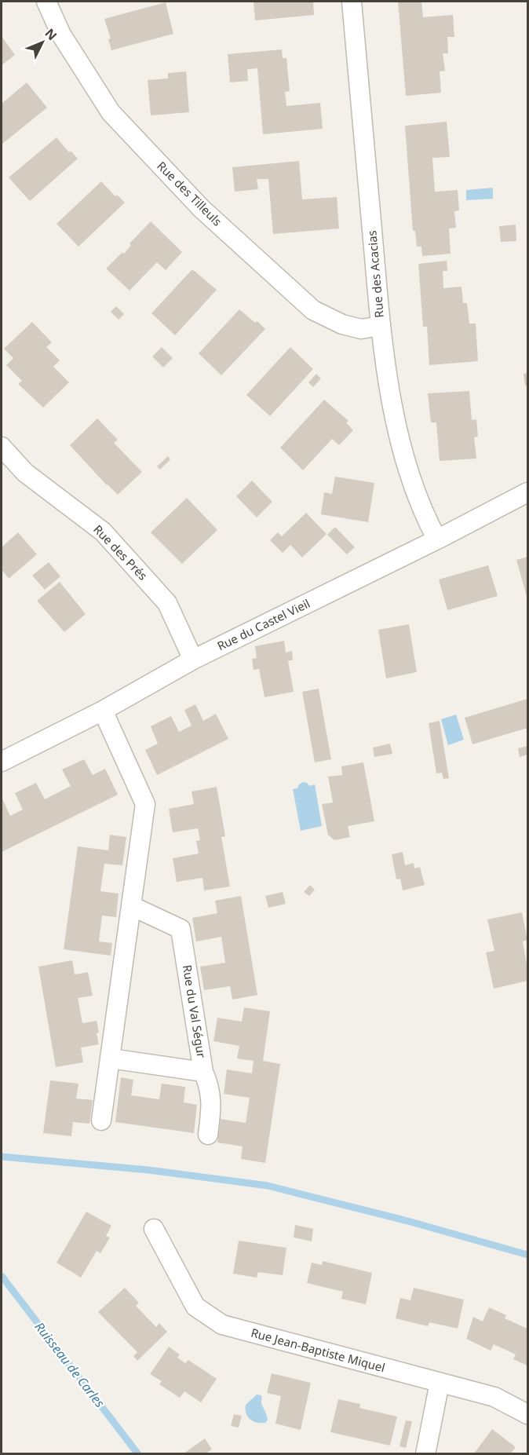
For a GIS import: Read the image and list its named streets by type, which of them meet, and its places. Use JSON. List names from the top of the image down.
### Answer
{
  "streets": {
    "street": [
      "Rue des Tilleuls",
      "Rue des Acacias",
      "Rue des Prés",
      "Rue du Castel Vieil",
      "Rue du Val Ségur",
      "Rue Jean-Baptiste Miquel"
    ]
  },
  "crossings": [
    ["Rue des Tilleuls", "Rue des Acacias"],
    ["Rue des Acacias", "Rue du Castel Vieil"],
    ["Rue des Prés", "Rue du Castel Vieil"]
  ],
  "water": ["Ruisseau de Carles"],
  "north": "top right"
}
